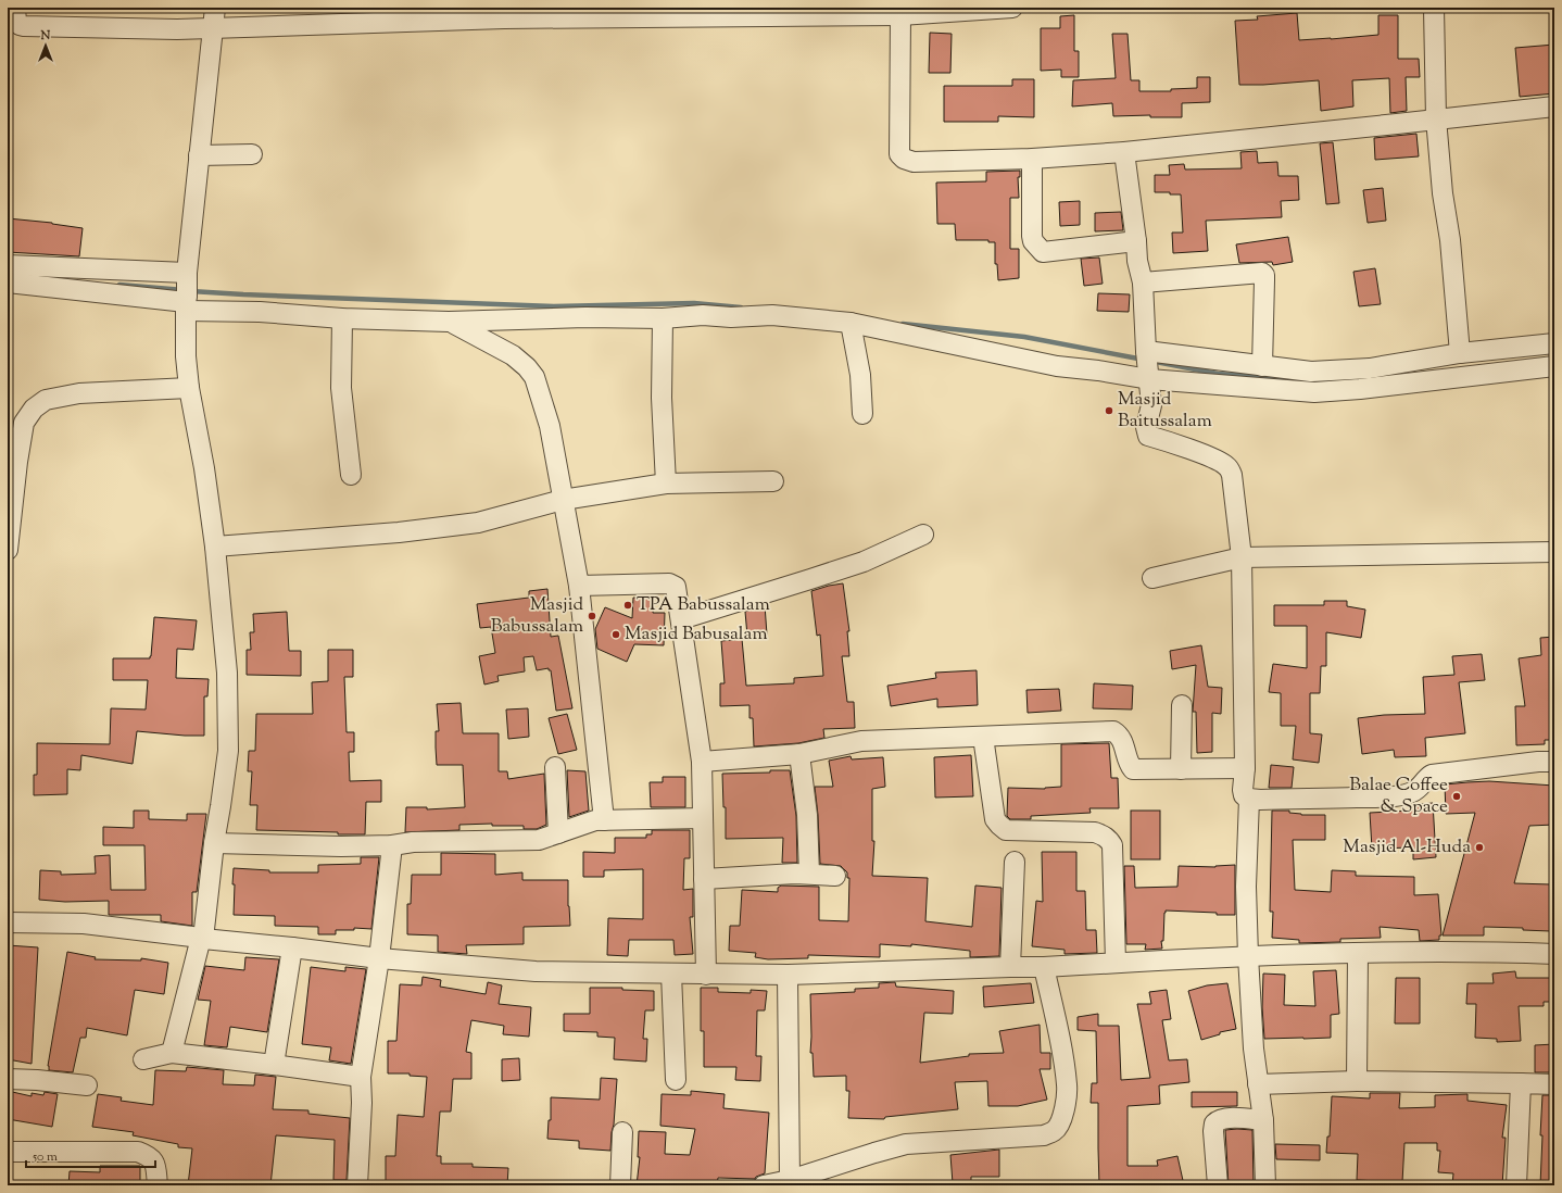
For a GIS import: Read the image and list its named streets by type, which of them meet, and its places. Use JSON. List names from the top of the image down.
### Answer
{
  "places": [
    "Masjid Baitussalam",
    "TPA Babussalam",
    "Masjid Babussalam",
    "Masjid Babusalam",
    "Balae Coffee & Space",
    "Masjid Al-Huda"
  ],
  "scale_bar": "50 m",
  "north": "top"
}
